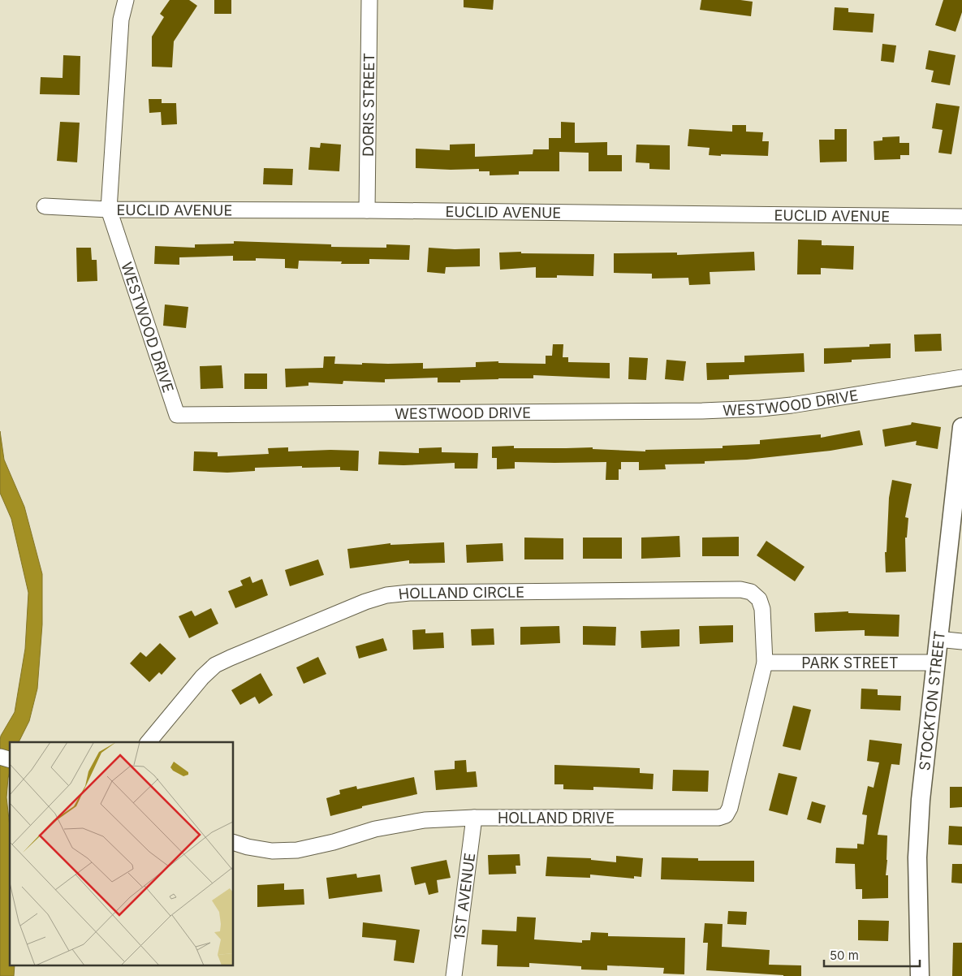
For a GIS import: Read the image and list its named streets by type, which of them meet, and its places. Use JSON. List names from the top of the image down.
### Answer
{
  "streets": {
    "street": [
      "DORIS STREET",
      "EUCLID AVENUE",
      "WESTWOOD DRIVE",
      "HOLLAND CIRCLE",
      "PARK STREET",
      "STOCKTON STREET",
      "HOLLAND DRIVE",
      "1ST AVENUE"
    ]
  },
  "crossings": [
    ["DORIS STREET", "EUCLID AVENUE"],
    ["EUCLID AVENUE", "WESTWOOD DRIVE"],
    ["HOLLAND CIRCLE", "PARK STREET"],
    ["HOLLAND CIRCLE", "HOLLAND DRIVE"],
    ["PARK STREET", "STOCKTON STREET"],
    ["PARK STREET", "HOLLAND DRIVE"],
    ["HOLLAND DRIVE", "1ST AVENUE"]
  ],
  "scale_bar": "50 m"
}
